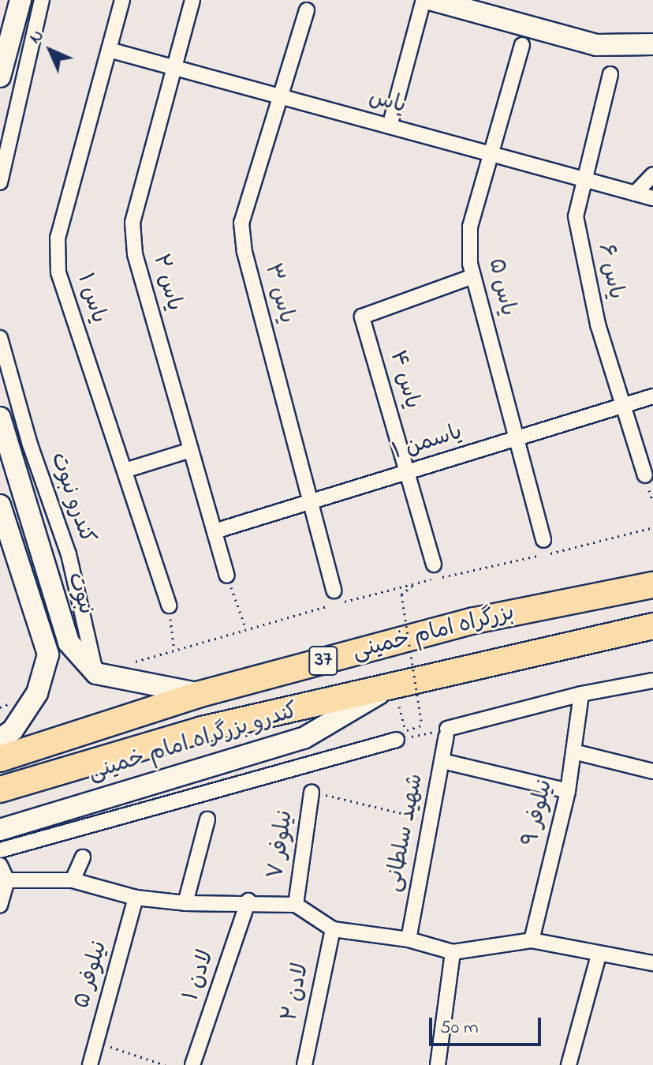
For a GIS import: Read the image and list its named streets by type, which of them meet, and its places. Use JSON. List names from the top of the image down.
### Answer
{
  "streets": {
    "highway": ["بزرگراه امام خمینی", "37"],
    "main road": ["نبوت", "کندرو بزرگراه امام خمینی"],
    "street": [
      "یاس",
      "یاس ۶",
      "یاس ۲",
      "یاس ۵",
      "یاس ۳",
      "یاس ۱",
      "یاس ۴",
      "یاسمن ۱",
      "کندرو نبوت",
      "نیلوفر ۹",
      "شهید سلطانی",
      "نیلوفر ۷",
      "نیلوفر ۵",
      "لادن ۱",
      "لادن ۲"
    ]
  },
  "crossings": [
    ["یاس", "یاس ۶"],
    ["یاس", "یاس ۲"],
    ["یاس", "یاس ۵"],
    ["یاس", "یاس ۳"],
    ["یاس", "یاس ۱"],
    ["یاس ۶", "یاسمن ۱"],
    ["یاس ۲", "یاسمن ۱"],
    ["یاس ۵", "یاس ۴"],
    ["یاس ۵", "یاسمن ۱"],
    ["یاس ۳", "یاسمن ۱"],
    ["یاس ۴", "یاسمن ۱"],
    ["کندرو نبوت", "نبوت"],
    ["بزرگراه امام خمینی", "کندرو بزرگراه امام خمینی"]
  ],
  "scale_bar": "50 m",
  "north": "top left"
}
